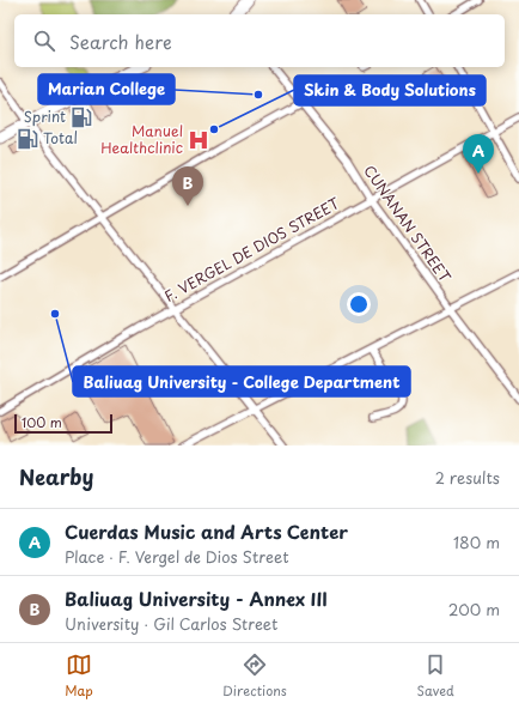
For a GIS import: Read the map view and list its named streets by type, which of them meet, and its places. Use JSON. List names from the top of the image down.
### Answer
{
  "streets": {
    "street": ["CUNANAN STREET", "F. VERGEL DE DIOS STREET"]
  },
  "crossings": [
    ["CUNANAN STREET", "F. VERGEL DE DIOS STREET"]
  ],
  "places": {
    "other": ["Marian College", "Skin & Body Solutions", "Baliuag University - College Department"],
    "fuel station": ["Sprint", "Total"],
    "hospital": ["Manuel Healthclinic"]
  },
  "scale_bar": "100 m",
  "page": {
    "search": "Search here",
    "pins": ["A", "B"],
    "scale": "100 m",
    "heading": ["Nearby", "2 results"],
    "list": [
      {
        "mark": "A",
        "name": "Cuerdas Music and Arts Center",
        "note": "Place · F. Vergel de Dios Street",
        "value": "180 m"
      },
      {
        "mark": "B",
        "name": "Baliuag University - Annex III",
        "note": "University · Gil Carlos Street",
        "value": "200 m"
      }
    ],
    "nav": ["Map", "Directions", "Saved"]
  }
}
